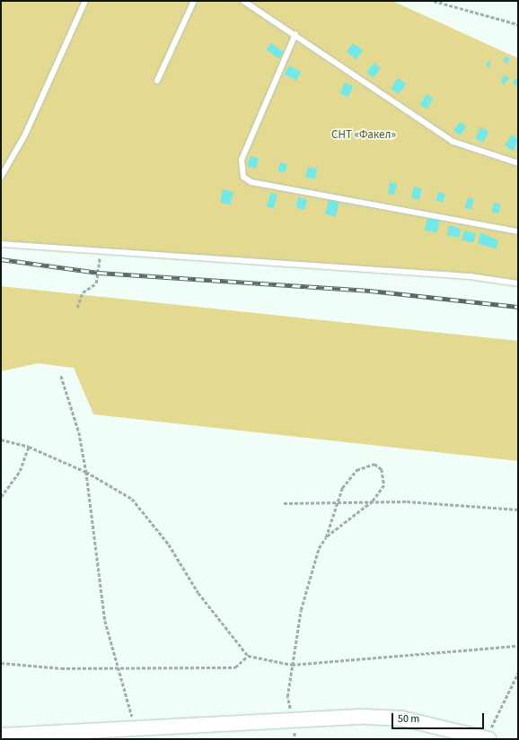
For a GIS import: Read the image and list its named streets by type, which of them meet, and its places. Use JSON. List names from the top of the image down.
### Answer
{
  "parks": ["СНТ «Факел»"],
  "scale_bar": "50 m"
}
